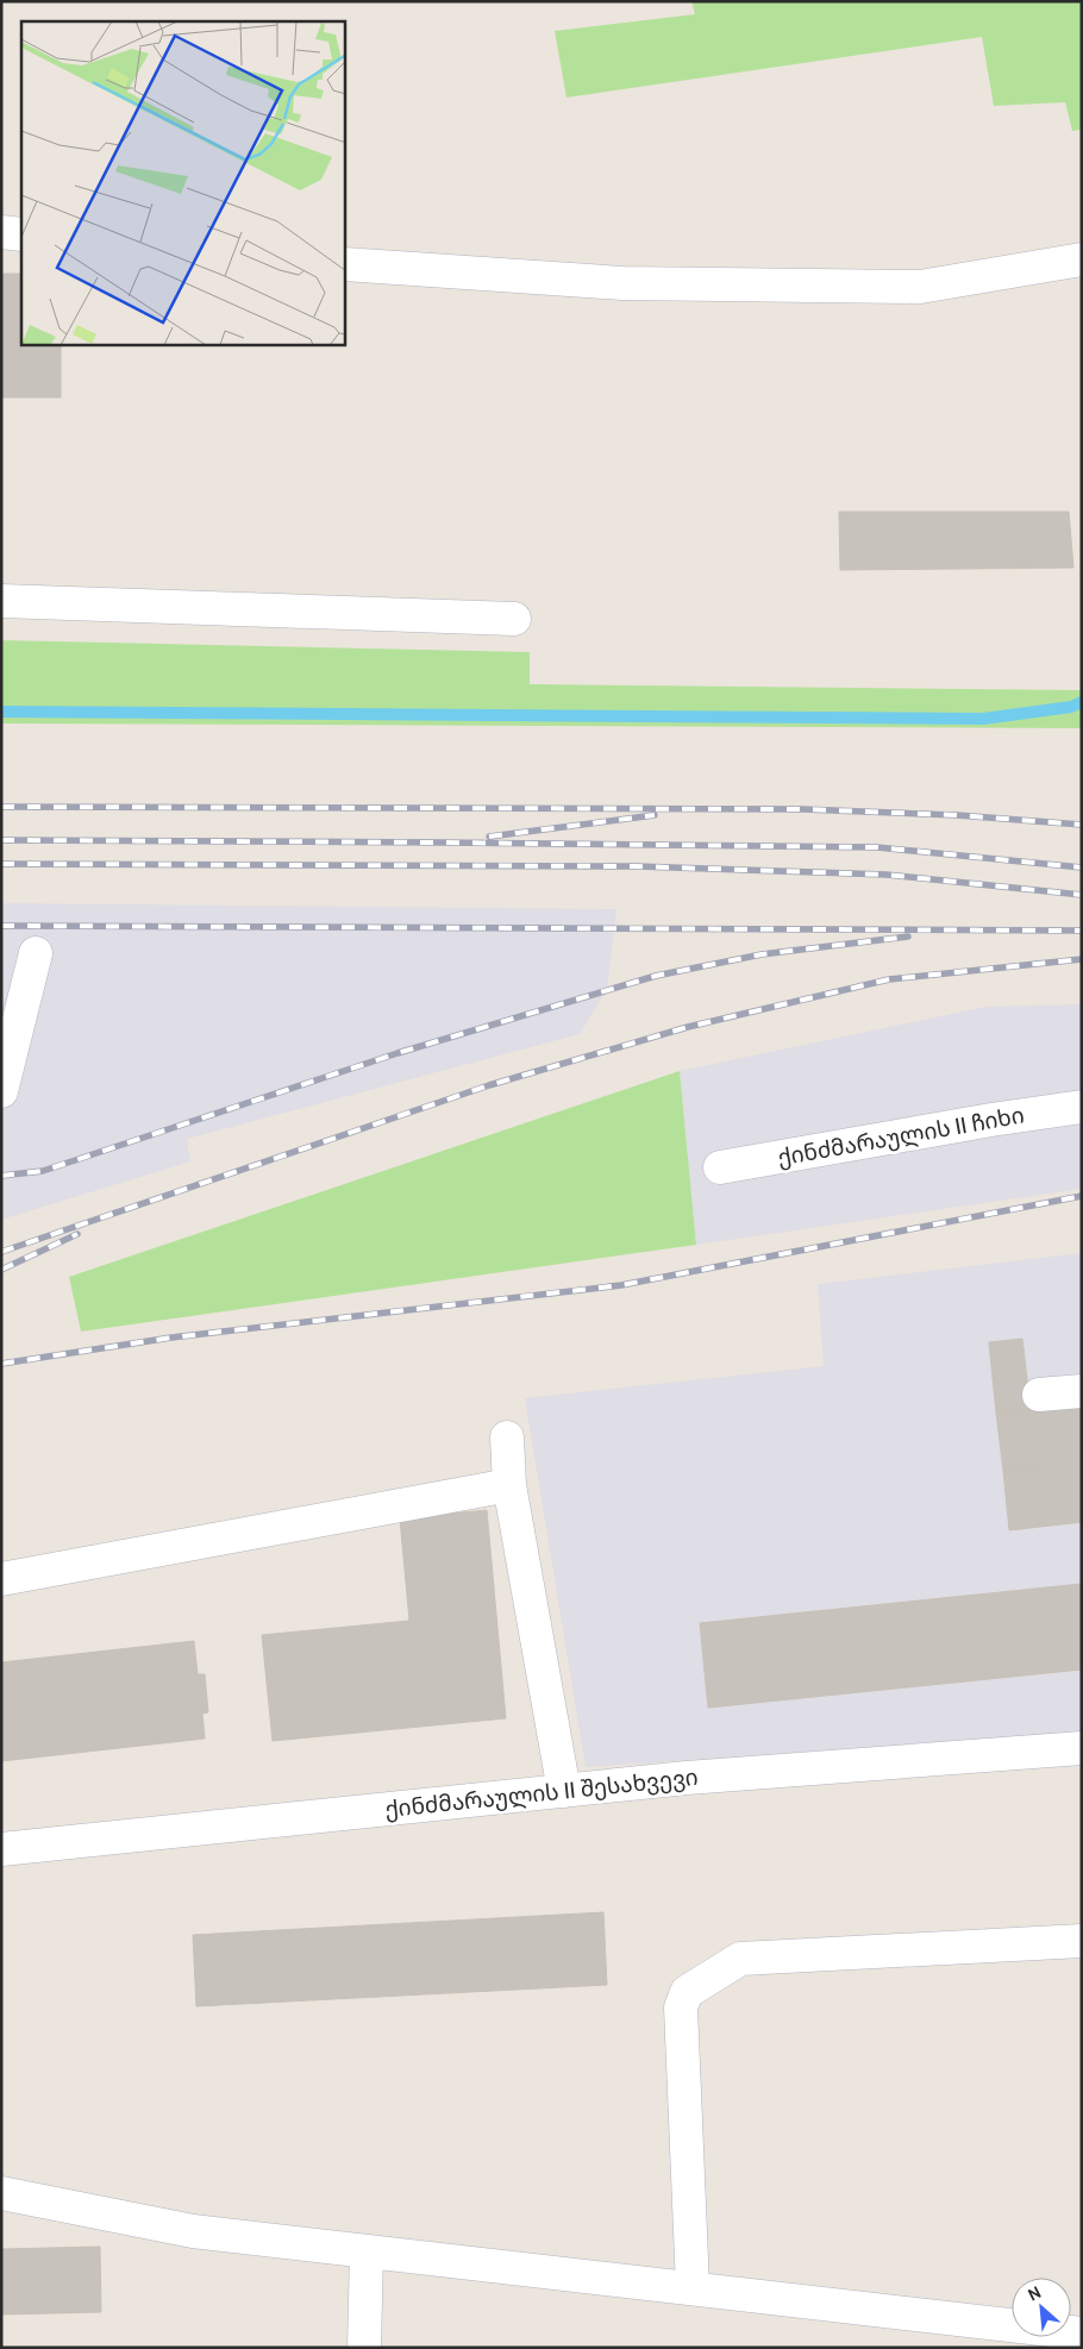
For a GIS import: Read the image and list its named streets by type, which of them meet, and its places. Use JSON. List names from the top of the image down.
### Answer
{
  "streets": {
    "street": ["ქინძმარაულის II ჩიხი", "ქინძმარაულის II შესახვევი"]
  },
  "north": "top left"
}
